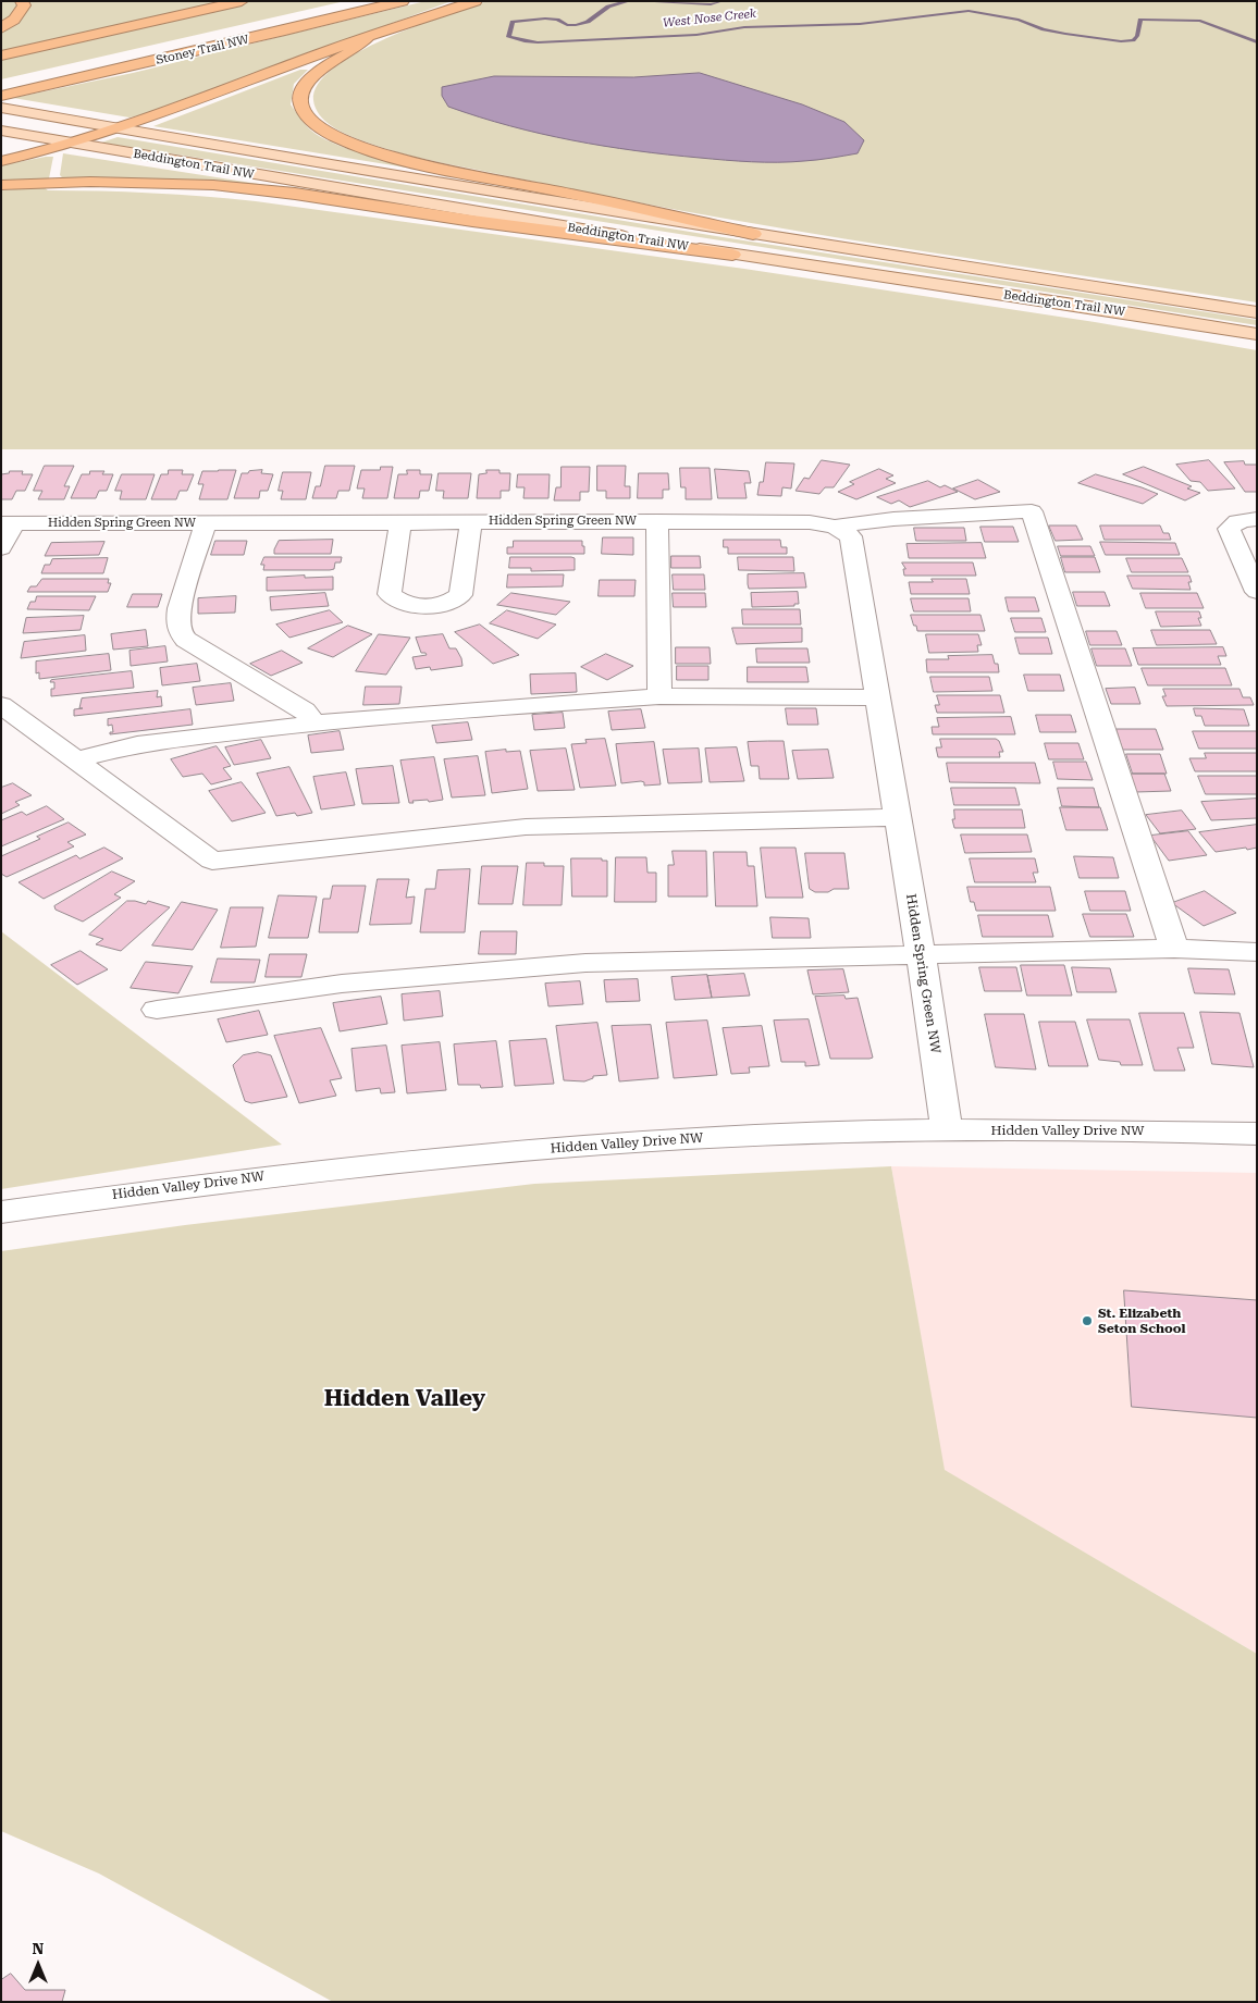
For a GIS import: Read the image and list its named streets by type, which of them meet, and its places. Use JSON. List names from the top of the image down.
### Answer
{
  "streets": {
    "highway": ["Stoney Trail NW"],
    "main road": ["Beddington Trail NW"],
    "street": ["Hidden Spring Green NW", "Hidden Valley Drive NW"]
  },
  "crossings": [
    ["Hidden Spring Green NW", "Hidden Valley Drive NW"]
  ],
  "districts": ["Hidden Valley"],
  "water": ["West Nose Creek"],
  "places": ["St. Elizabeth Seton School"],
  "north": "top"
}
